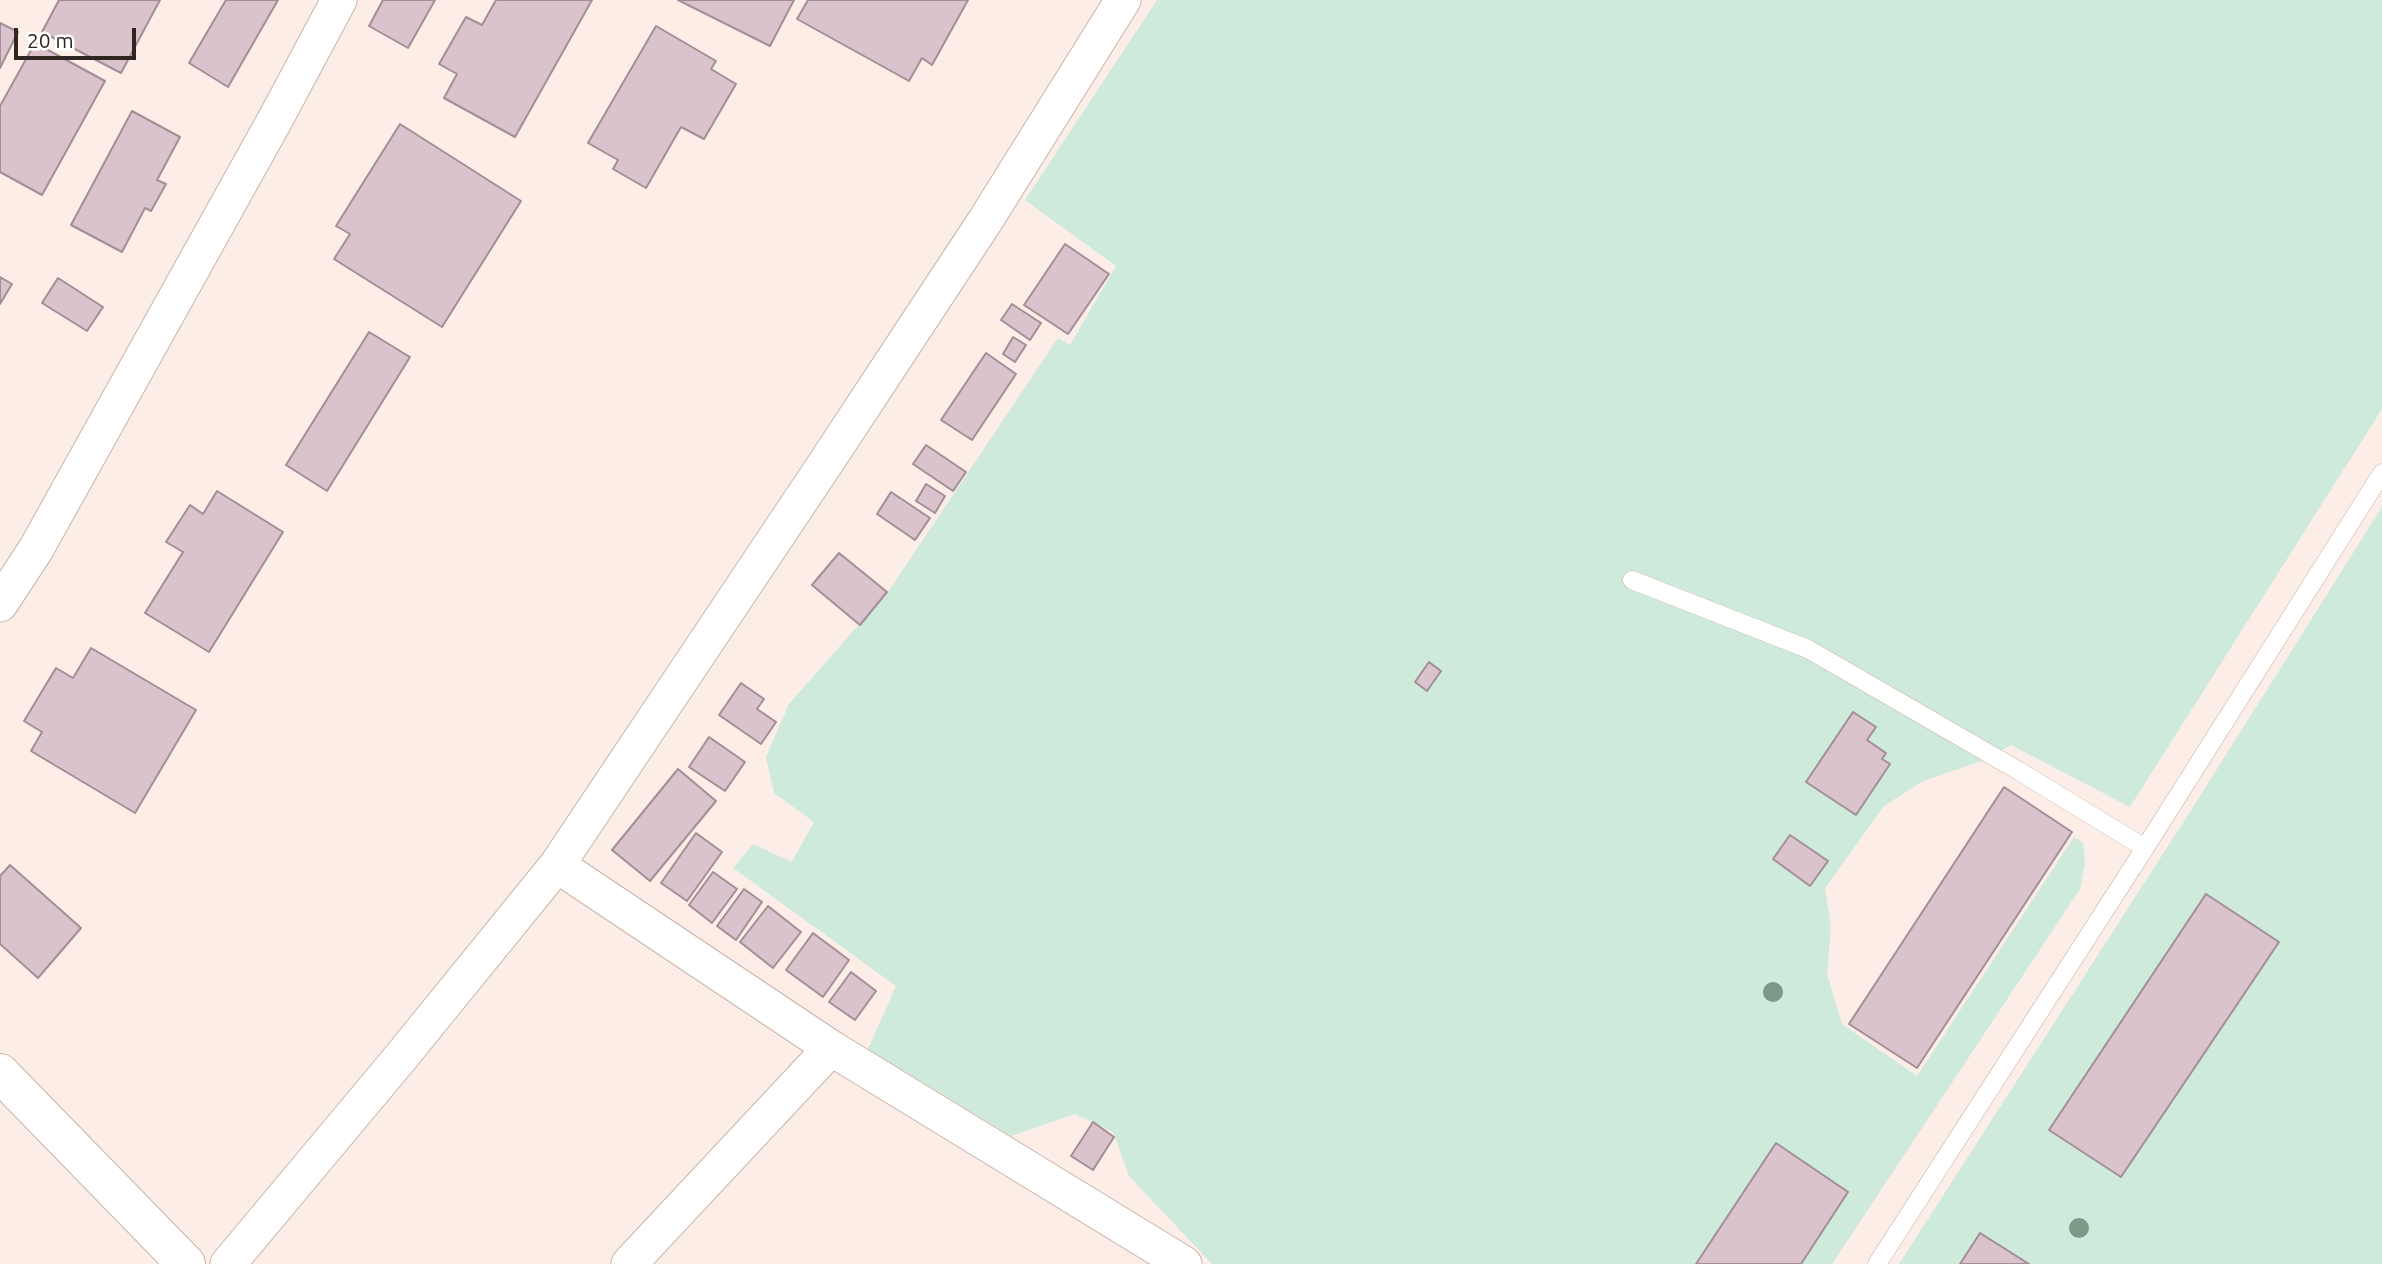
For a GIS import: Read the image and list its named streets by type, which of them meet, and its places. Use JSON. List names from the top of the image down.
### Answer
{
  "scale_bar": "20 m"
}
